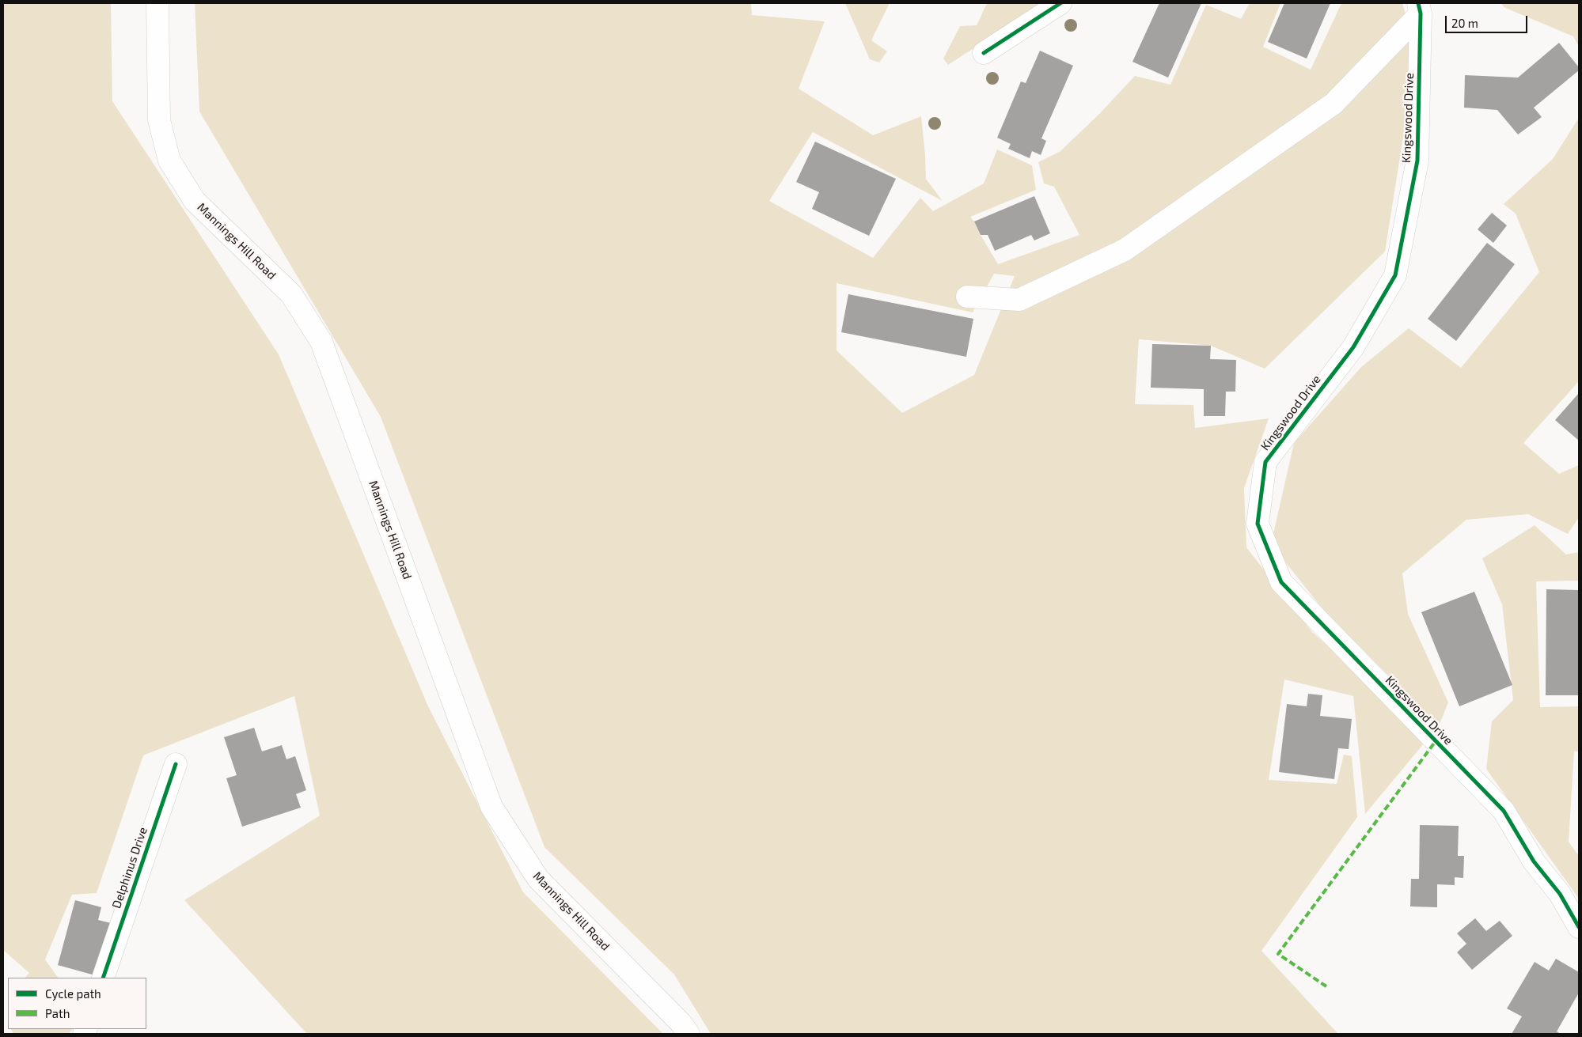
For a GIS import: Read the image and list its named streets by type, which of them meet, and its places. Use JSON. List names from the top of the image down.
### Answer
{
  "streets": {
    "street": ["Kingswood Drive", "Mannings Hill Road", "Delphinus Drive"]
  },
  "legend": ["Cycle path", "Path"],
  "scale_bar": "20 m"
}
